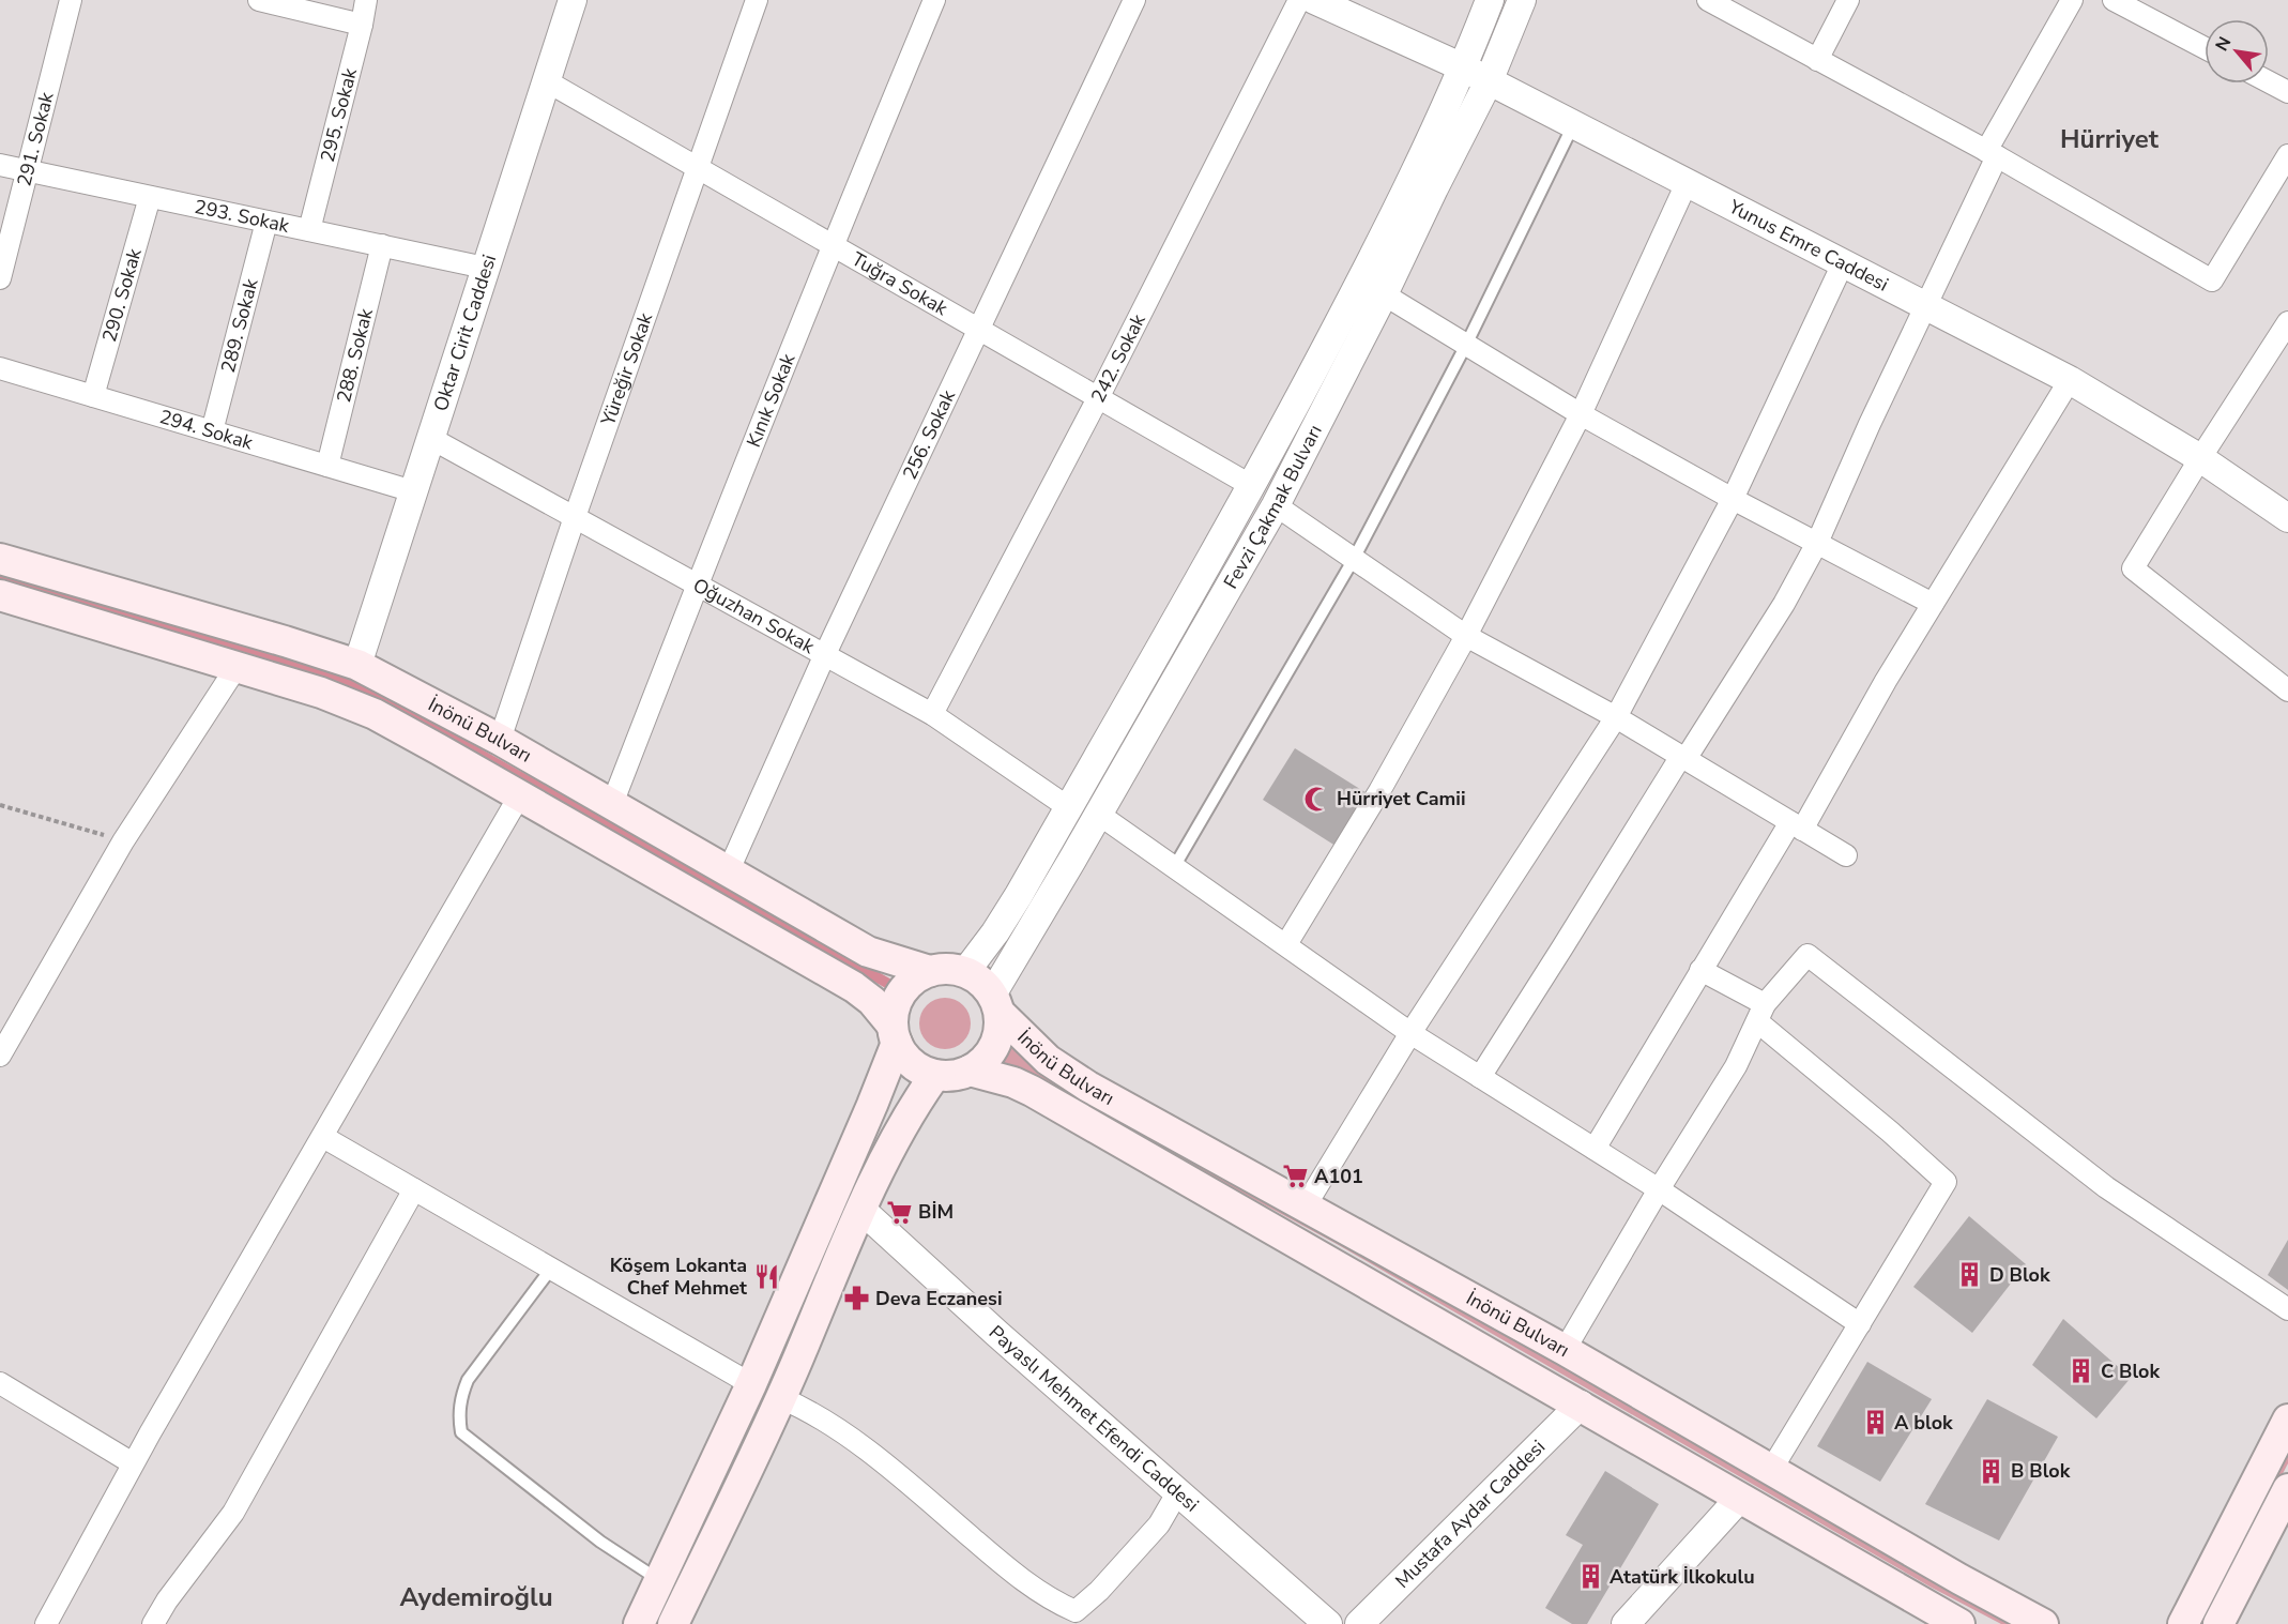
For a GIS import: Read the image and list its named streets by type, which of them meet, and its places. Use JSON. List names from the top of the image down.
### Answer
{
  "streets": {
    "main road": ["İnönü Bulvarı"],
    "street": [
      "295. Sokak",
      "291. Sokak",
      "293. Sokak",
      "Yunus Emre Caddesi",
      "Tuğra Sokak",
      "290. Sokak",
      "289. Sokak",
      "Oktar Cirit Caddesi",
      "288. Sokak",
      "242. Sokak",
      "Yüreğir Sokak",
      "Kınık Sokak",
      "294. Sokak",
      "256. Sokak",
      "Fevzi Çakmak Bulvarı",
      "Oğuzhan Sokak",
      "Payaslı Mehmet Efendi Caddesi",
      "Mustafa Aydar Caddesi"
    ]
  },
  "crossings": [
    ["295. Sokak", "293. Sokak"],
    ["291. Sokak", "293. Sokak"],
    ["293. Sokak", "290. Sokak"],
    ["293. Sokak", "289. Sokak"],
    ["293. Sokak", "Oktar Cirit Caddesi"],
    ["293. Sokak", "288. Sokak"],
    ["Yunus Emre Caddesi", "Fevzi Çakmak Bulvarı"],
    ["Tuğra Sokak", "Oktar Cirit Caddesi"],
    ["Tuğra Sokak", "242. Sokak"],
    ["Tuğra Sokak", "Yüreğir Sokak"],
    ["Tuğra Sokak", "Kınık Sokak"],
    ["Tuğra Sokak", "256. Sokak"],
    ["Tuğra Sokak", "Fevzi Çakmak Bulvarı"],
    ["290. Sokak", "294. Sokak"],
    ["289. Sokak", "294. Sokak"],
    ["Oktar Cirit Caddesi", "294. Sokak"],
    ["Oktar Cirit Caddesi", "Oğuzhan Sokak"],
    ["Oktar Cirit Caddesi", "İnönü Bulvarı"],
    ["288. Sokak", "294. Sokak"],
    ["242. Sokak", "Oğuzhan Sokak"],
    ["Yüreğir Sokak", "Oğuzhan Sokak"],
    ["Yüreğir Sokak", "İnönü Bulvarı"],
    ["Kınık Sokak", "Oğuzhan Sokak"],
    ["Kınık Sokak", "İnönü Bulvarı"],
    ["256. Sokak", "Oğuzhan Sokak"],
    ["256. Sokak", "İnönü Bulvarı"],
    ["Fevzi Çakmak Bulvarı", "Oğuzhan Sokak"],
    ["Fevzi Çakmak Bulvarı", "İnönü Bulvarı"]
  ],
  "districts": ["Hürriyet", "Aydemiroğlu"],
  "places": {
    "mosque": ["Hürriyet Camii"],
    "supermarket": ["A101", "BİM"],
    "building": [
      "D Blok",
      "C Blok",
      "A blok",
      "B Blok",
      "Atatürk İlkokulu"
    ],
    "restaurant": ["Köşem Lokanta Chef Mehmet"],
    "pharmacy": ["Deva Eczanesi"]
  },
  "north": "top left"
}
